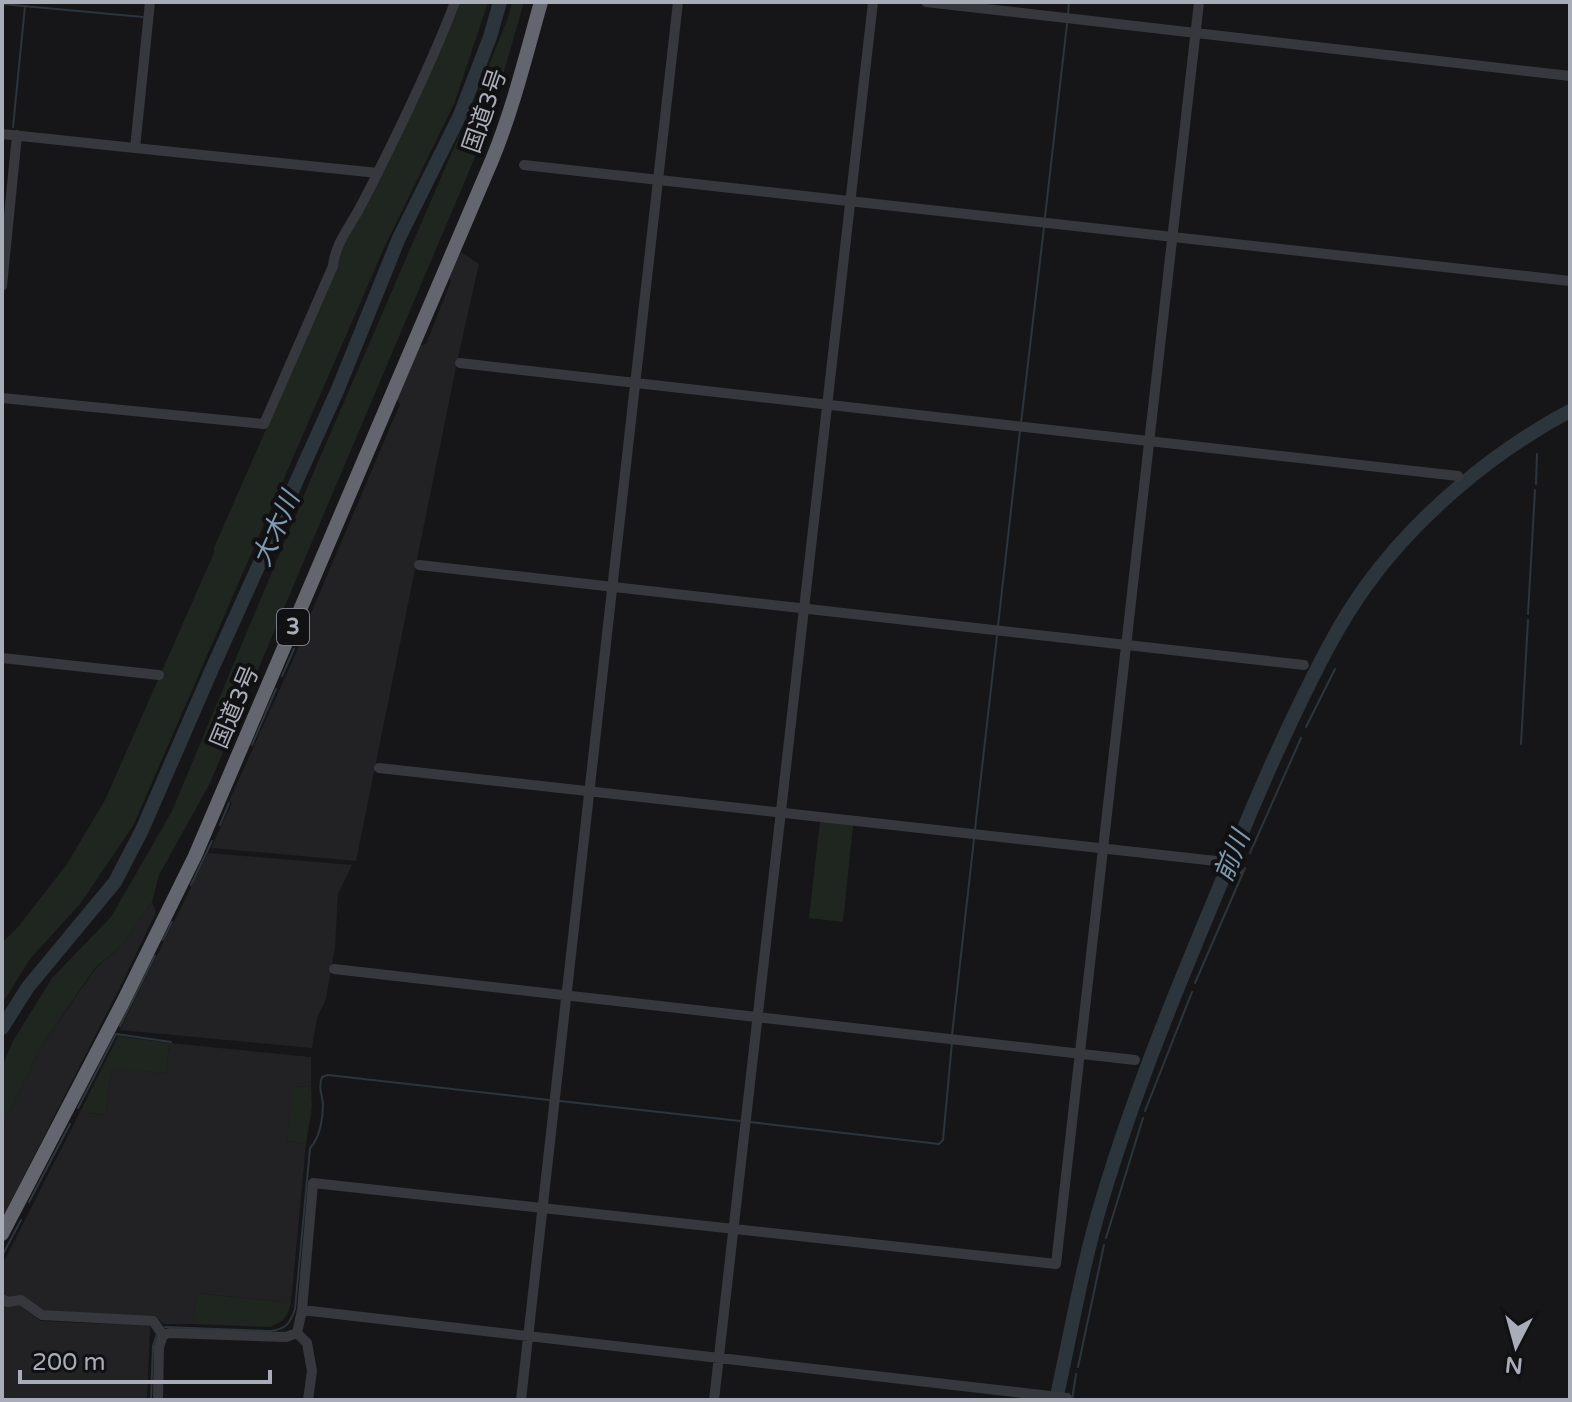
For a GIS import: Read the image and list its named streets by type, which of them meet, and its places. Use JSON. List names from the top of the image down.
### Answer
{
  "streets": {
    "highway": ["国道3号", "3"]
  },
  "water": ["大木川", "前川"],
  "scale_bar": "200 m",
  "north": "bottom"
}
